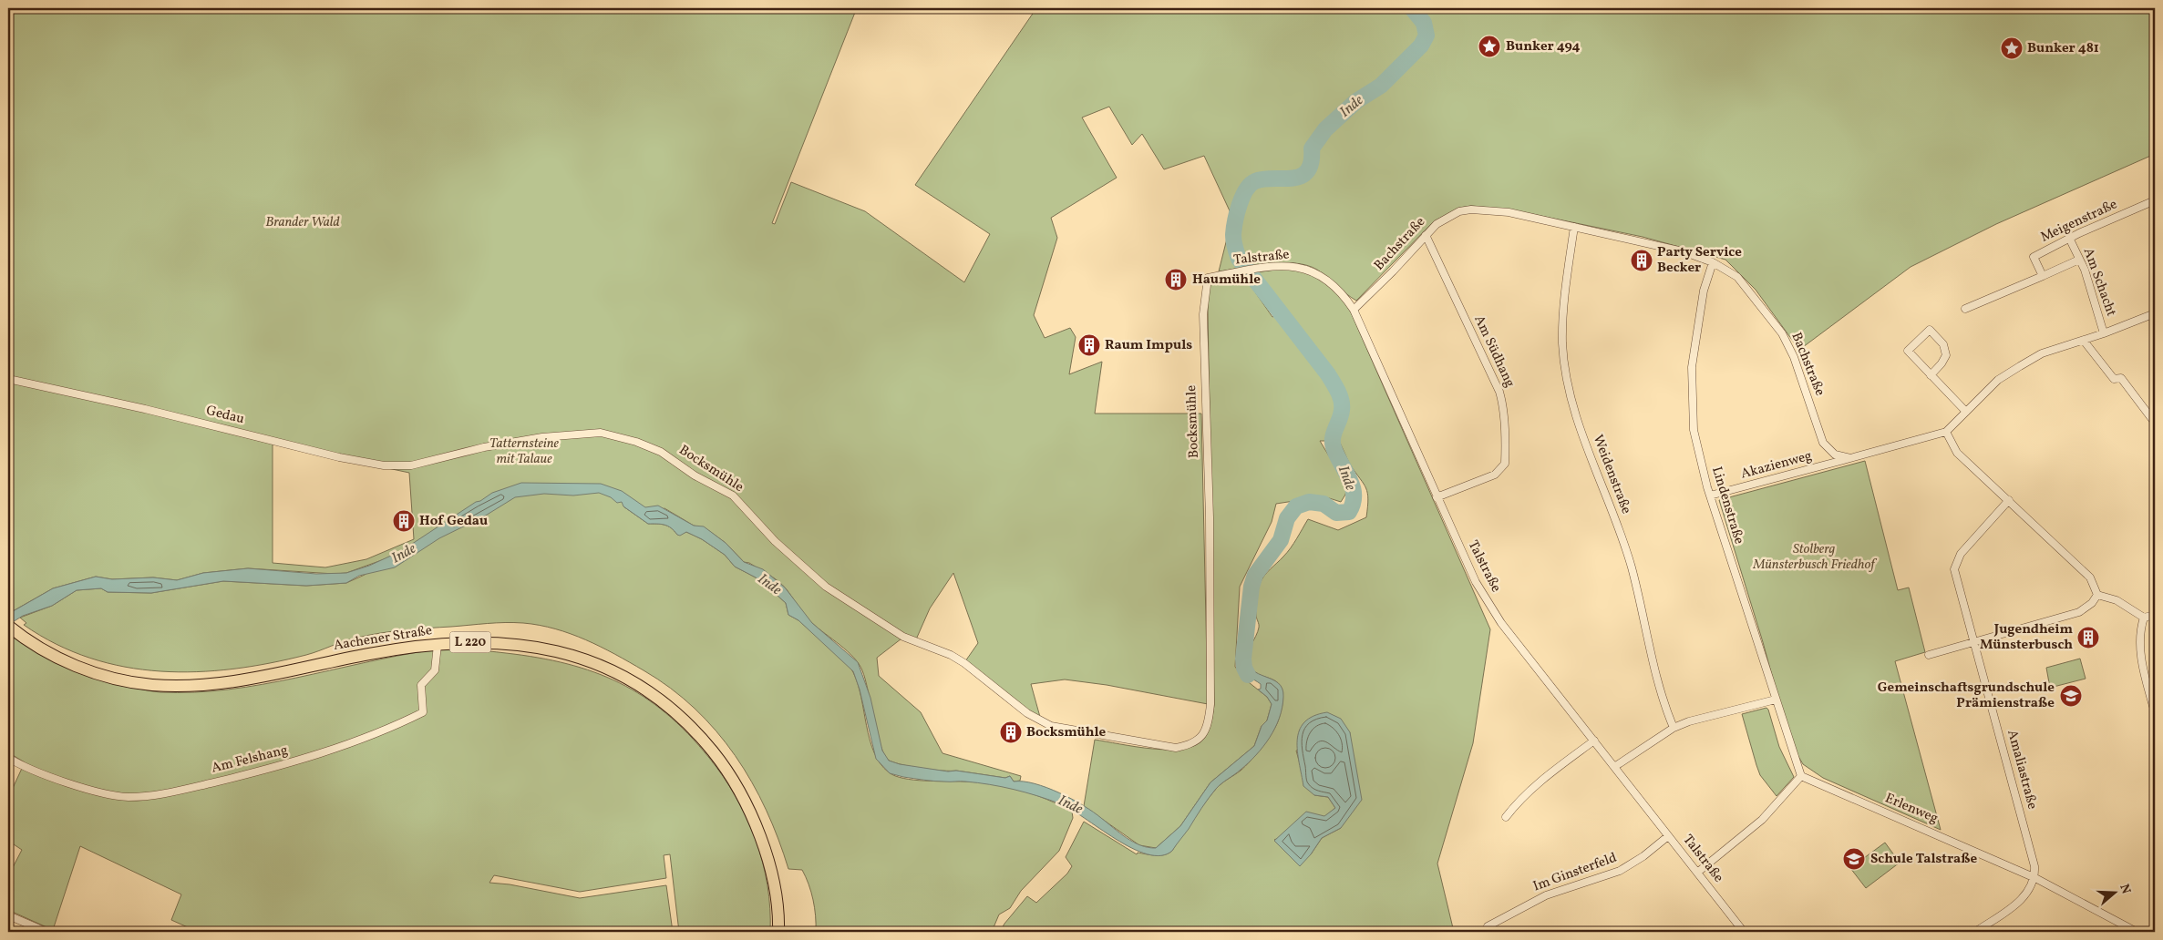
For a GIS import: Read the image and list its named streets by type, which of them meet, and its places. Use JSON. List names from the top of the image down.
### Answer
{
  "streets": {
    "main road": ["Aachener Straße", "L 220"],
    "street": [
      "Meigenstraße",
      "Bachstraße",
      "Talstraße",
      "Am Schacht",
      "Am Südhang",
      "Gedau",
      "Bocksmühle",
      "Akazienweg",
      "Weidenstraße",
      "Lindenstraße",
      "Am Felshang",
      "Amaliastraße",
      "Erlenweg",
      "Im Ginsterfeld"
    ]
  },
  "crossings": [
    ["Meigenstraße", "Am Schacht"],
    ["Bachstraße", "Talstraße"],
    ["Bachstraße", "Am Südhang"],
    ["Bachstraße", "Akazienweg"],
    ["Bachstraße", "Weidenstraße"],
    ["Bachstraße", "Lindenstraße"],
    ["Talstraße", "Am Südhang"],
    ["Talstraße", "Bocksmühle"],
    ["Talstraße", "Im Ginsterfeld"],
    ["Gedau", "Bocksmühle"],
    ["Akazienweg", "Lindenstraße"],
    ["Lindenstraße", "Erlenweg"],
    ["Aachener Straße", "Am Felshang"],
    ["Amaliastraße", "Erlenweg"]
  ],
  "water": ["Inde"],
  "parks": ["Brander Wald", "Tatternsteine mit Talaue", "Stolberg Münsterbusch Friedhof"],
  "places": {
    "place": ["Bunker 494", "Bunker 481"],
    "building": [
      "Party Service Becker",
      "Haumühle",
      "Raum Impuls",
      "Hof Gedau",
      "Jugendheim Münsterbusch",
      "Bocksmühle"
    ],
    "school or university": ["Gemeinschaftsgrundschule Prämienstraße", "Schule Talstraße"]
  },
  "north": "right"
}
